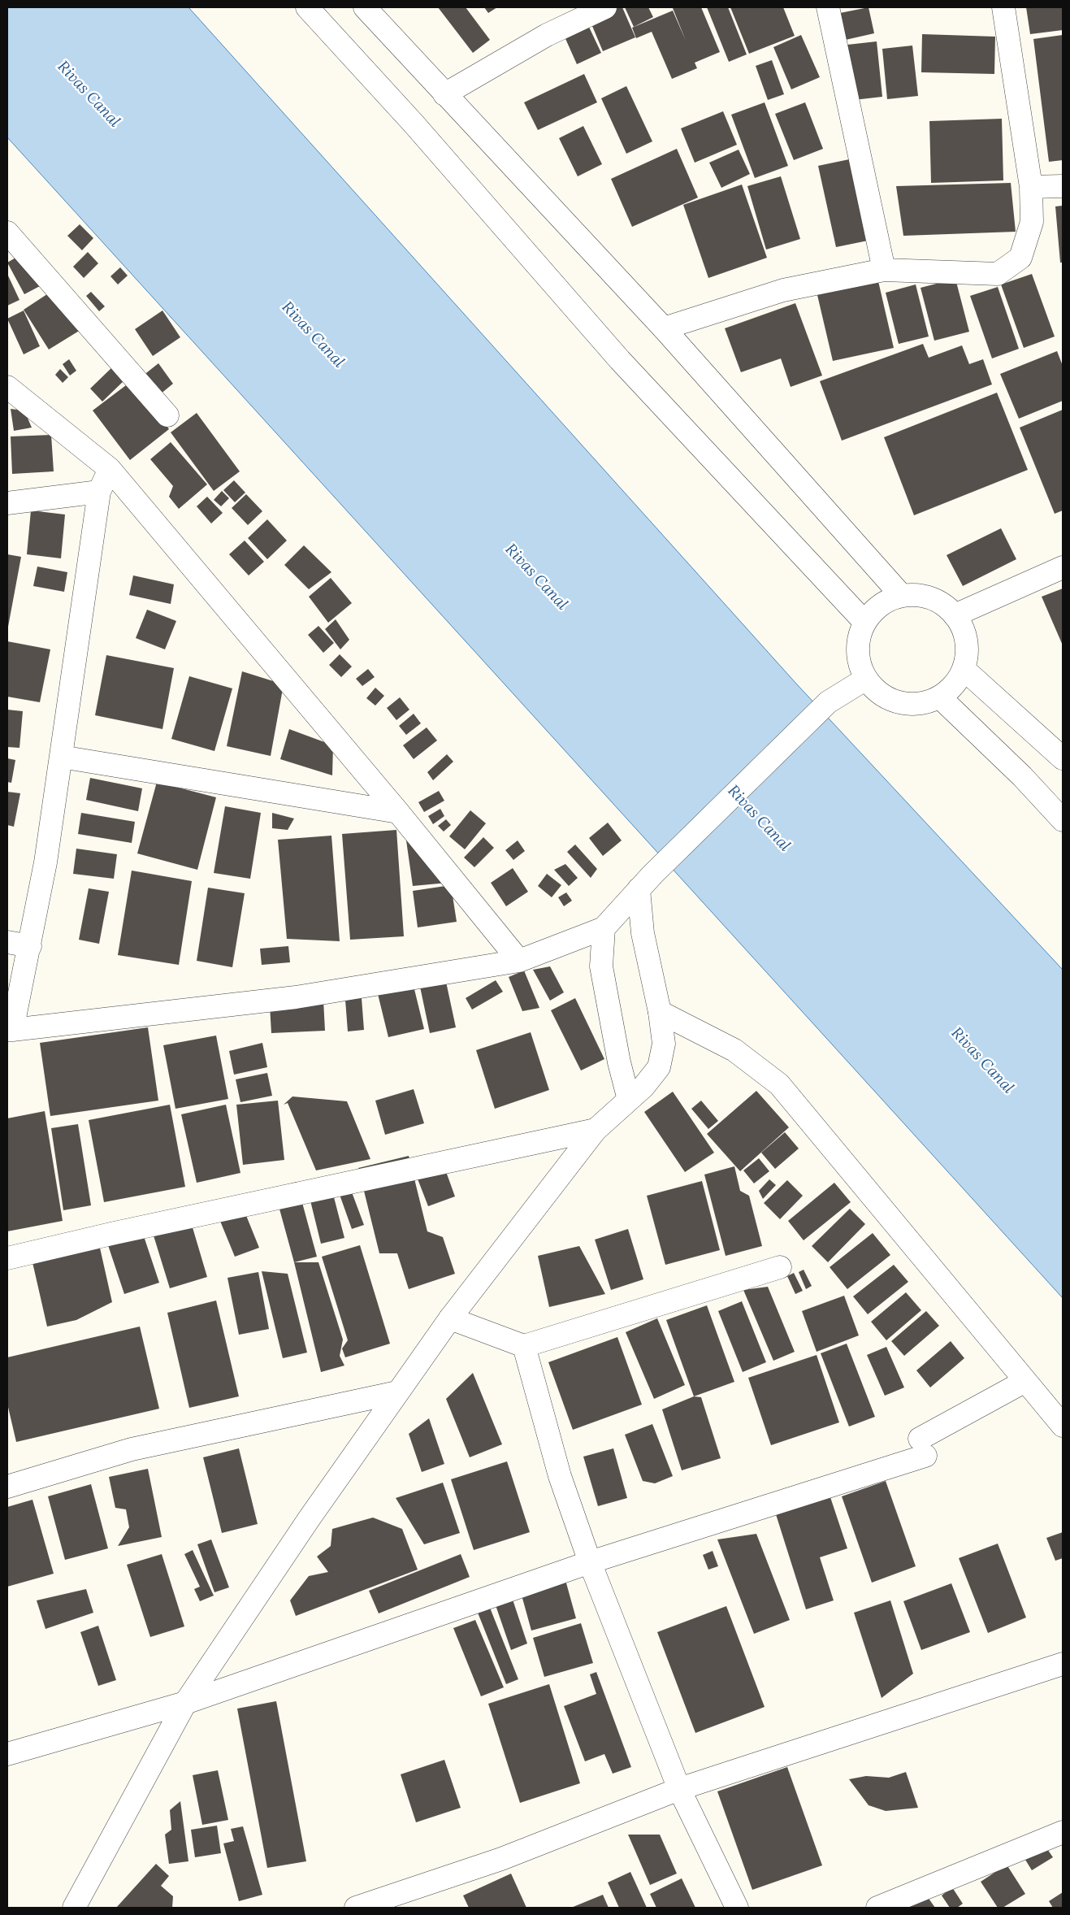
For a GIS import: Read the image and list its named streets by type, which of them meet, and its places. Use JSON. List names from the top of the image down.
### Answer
{
  "water": ["Rivas Canal"]
}
